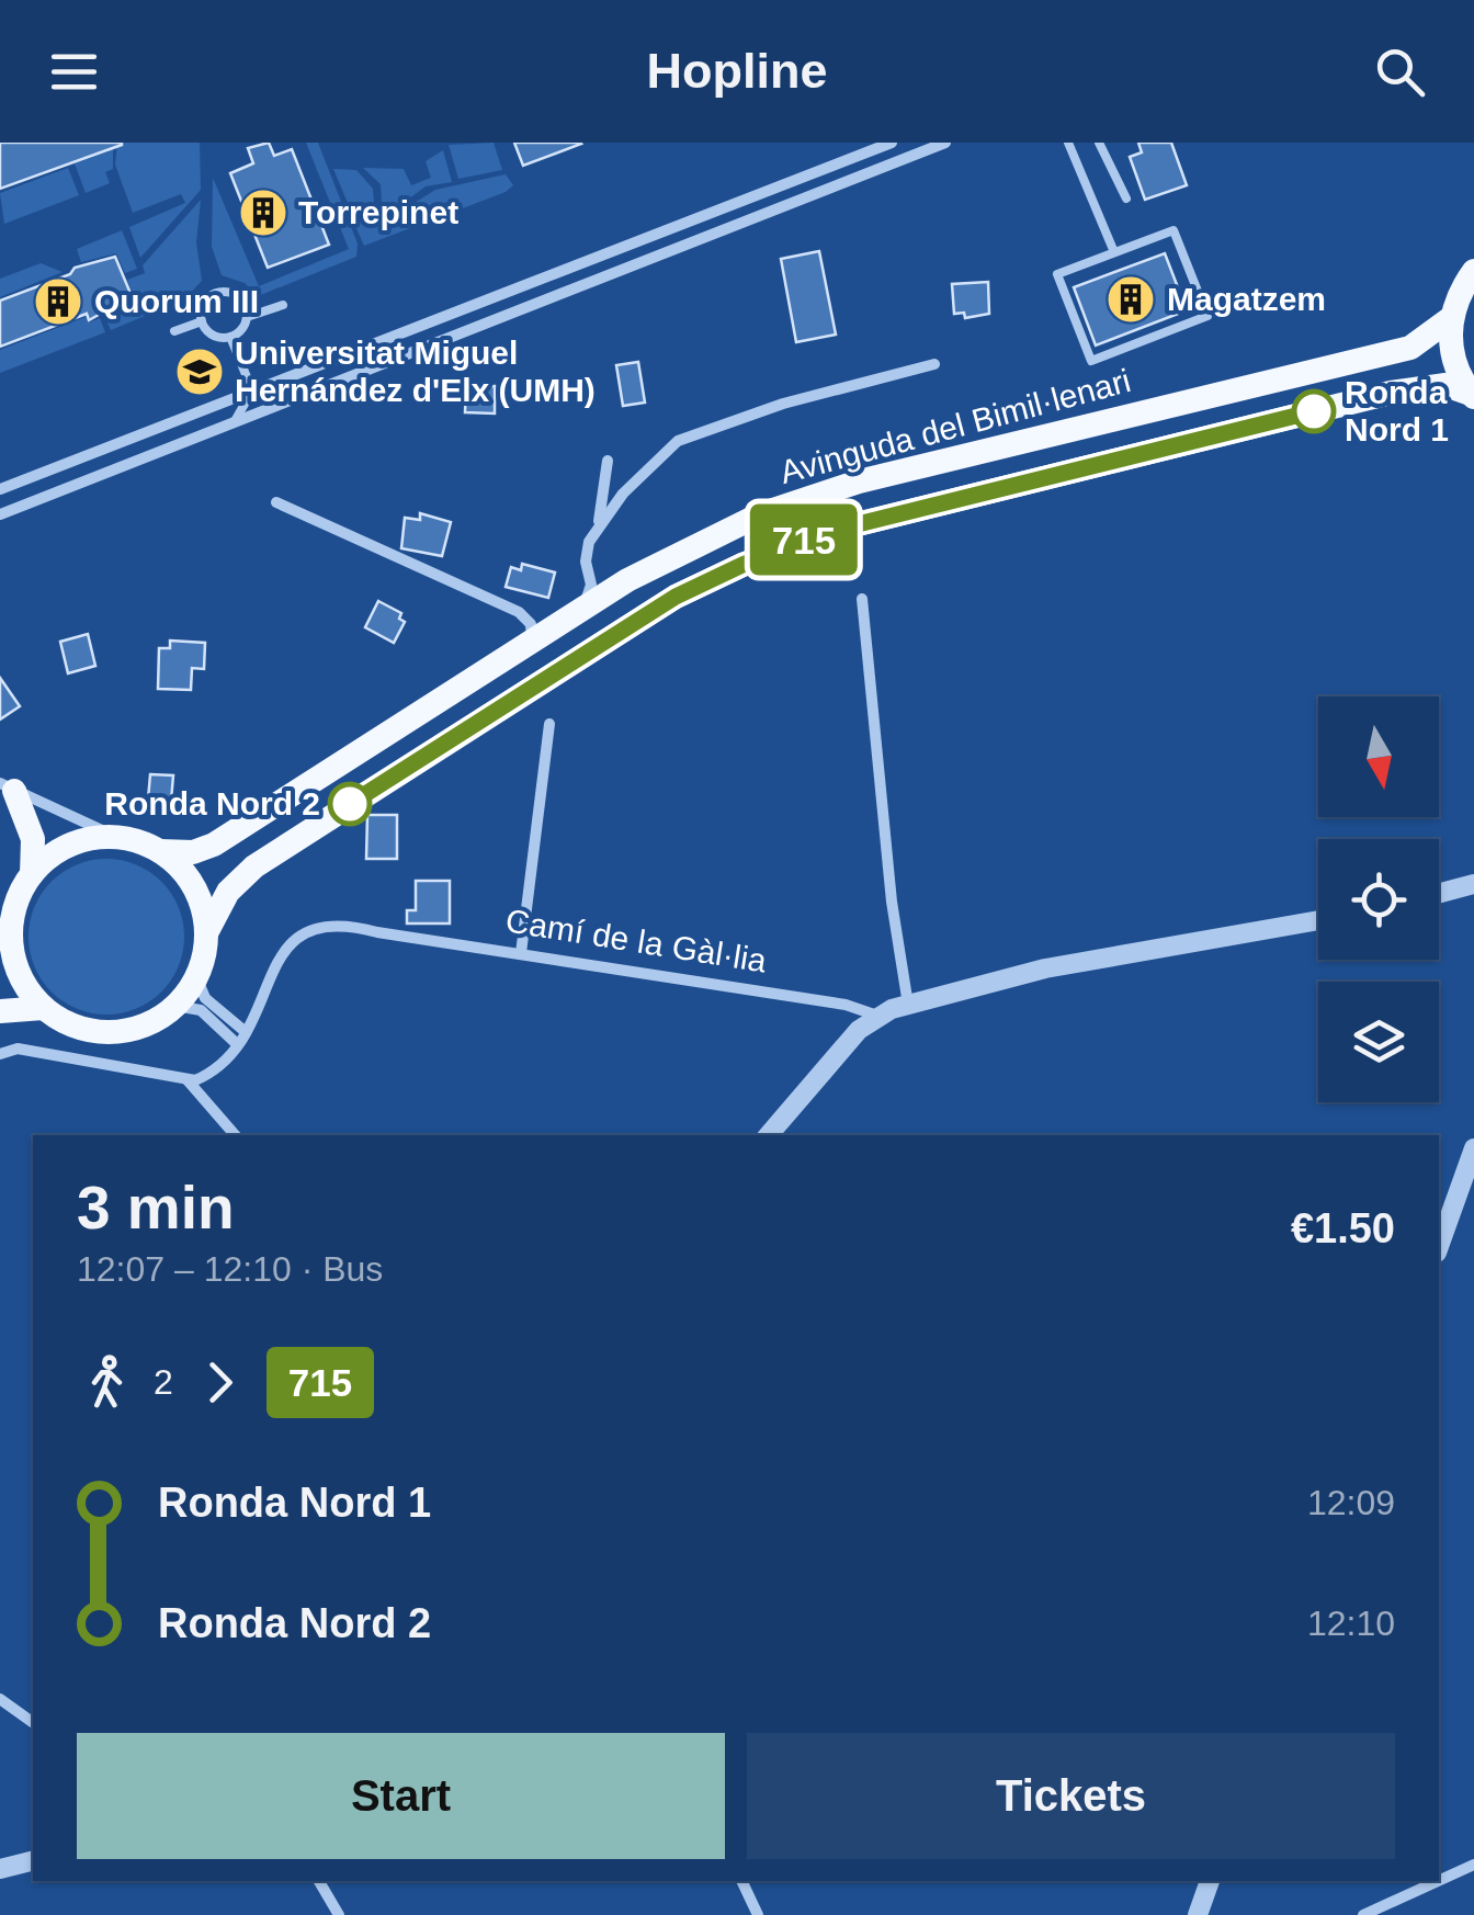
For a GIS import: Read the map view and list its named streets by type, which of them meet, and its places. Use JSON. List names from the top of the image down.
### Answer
{
  "streets": {
    "main road": ["Avinguda del Bimil·lenari"],
    "street": ["Camí de la Gàl·lia"]
  },
  "places": {
    "building": ["Torrepinet", "Magatzem", "Quorum III"],
    "school or university": ["Universitat Miguel Hernández d'Elx (UMH)"],
    "other": ["Ronda Nord 1", "Ronda Nord 2"]
  },
  "lines": ["bus line 715"],
  "north": "bottom",
  "page": {
    "header": "Hopline",
    "on_map": "715",
    "heading": ["3 min", "12:07 – 12:10 · Bus", "€1.50"],
    "legs": ["2", "715"],
    "list": [
      {
        "name": "Ronda Nord 1",
        "value": "12:09"
      },
      {
        "name": "Ronda Nord 2",
        "value": "12:10"
      }
    ],
    "buttons": ["Start", "Tickets"]
  }
}
